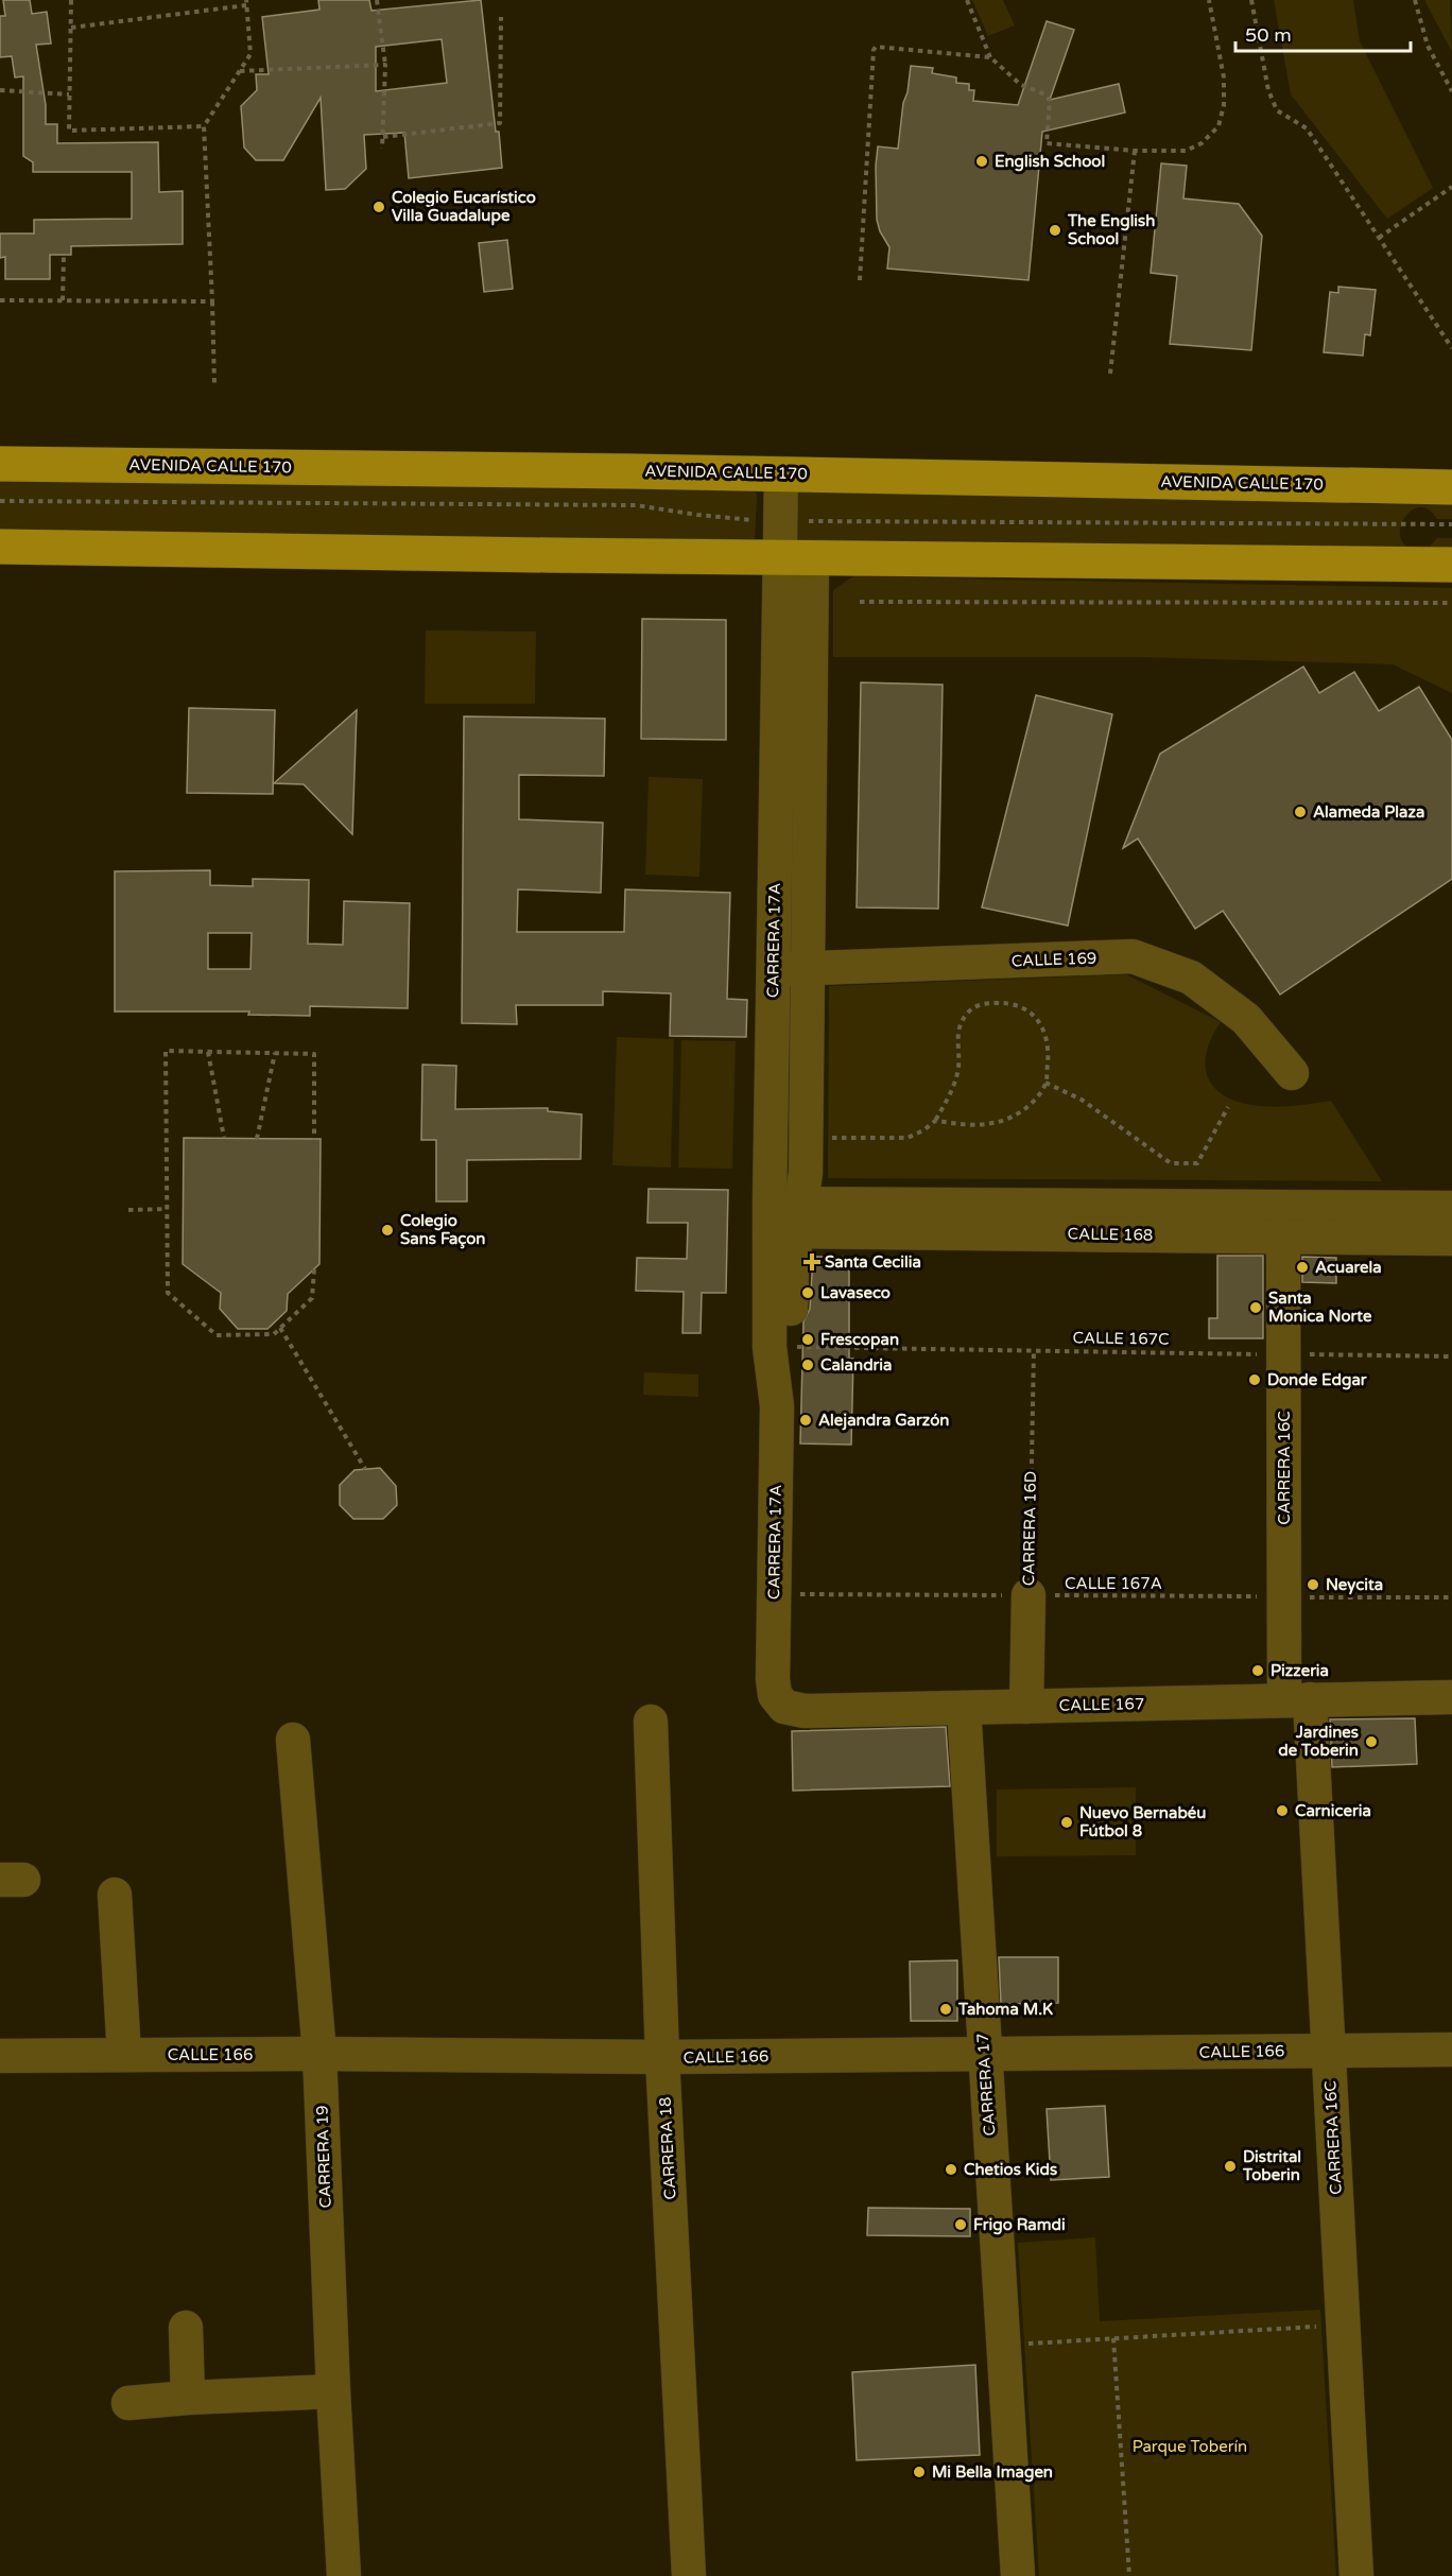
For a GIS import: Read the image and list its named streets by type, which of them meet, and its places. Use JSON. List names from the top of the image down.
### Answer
{
  "streets": {
    "main road": ["AVENIDA CALLE 170"],
    "street": [
      "CARRERA 17A",
      "CALLE 169",
      "CALLE 168",
      "CARRERA 16C",
      "CARRERA 16D",
      "CALLE 167",
      "CALLE 166",
      "CARRERA 17",
      "CARRERA 18",
      "CARRERA 19"
    ],
    "path": ["CALLE 167C", "CALLE 167A"]
  },
  "crossings": [
    ["AVENIDA CALLE 170", "CARRERA 17A"],
    ["CARRERA 17A", "CALLE 169"],
    ["CARRERA 17A", "CALLE 168"],
    ["CARRERA 17A", "CALLE 167C"],
    ["CARRERA 17A", "CALLE 167A"],
    ["CARRERA 17A", "CALLE 167"],
    ["CALLE 168", "CARRERA 16C"],
    ["CALLE 167C", "CARRERA 16C"],
    ["CALLE 167C", "CARRERA 16D"],
    ["CARRERA 16C", "CALLE 167A"],
    ["CARRERA 16C", "CALLE 167"],
    ["CARRERA 16C", "CALLE 166"],
    ["CARRERA 16D", "CALLE 167A"],
    ["CARRERA 16D", "CALLE 167"],
    ["CALLE 167", "CARRERA 17"],
    ["CALLE 166", "CARRERA 17"],
    ["CALLE 166", "CARRERA 18"],
    ["CALLE 166", "CARRERA 19"]
  ],
  "parks": ["Parque Toberín"],
  "places": {
    "other": [
      "English School",
      "Colegio Eucarístico Villa Guadalupe",
      "The English School",
      "Alameda Plaza",
      "Colegio Sans Façon",
      "Acuarela",
      "Lavaseco",
      "Santa Monica Norte",
      "Frescopan",
      "Calandria",
      "Donde Edgar",
      "Alejandra Garzón",
      "Neycita",
      "Pizzeria",
      "Jardines de Toberin",
      "Carniceria",
      "Nuevo Bernabéu Fútbol 8",
      "Tahoma M.K",
      "Distrital Toberin",
      "Chetios Kids",
      "Frigo Ramdi",
      "Mi Bella Imagen"
    ],
    "health": ["Santa Cecilia"]
  },
  "scale_bar": "50 m"
}
